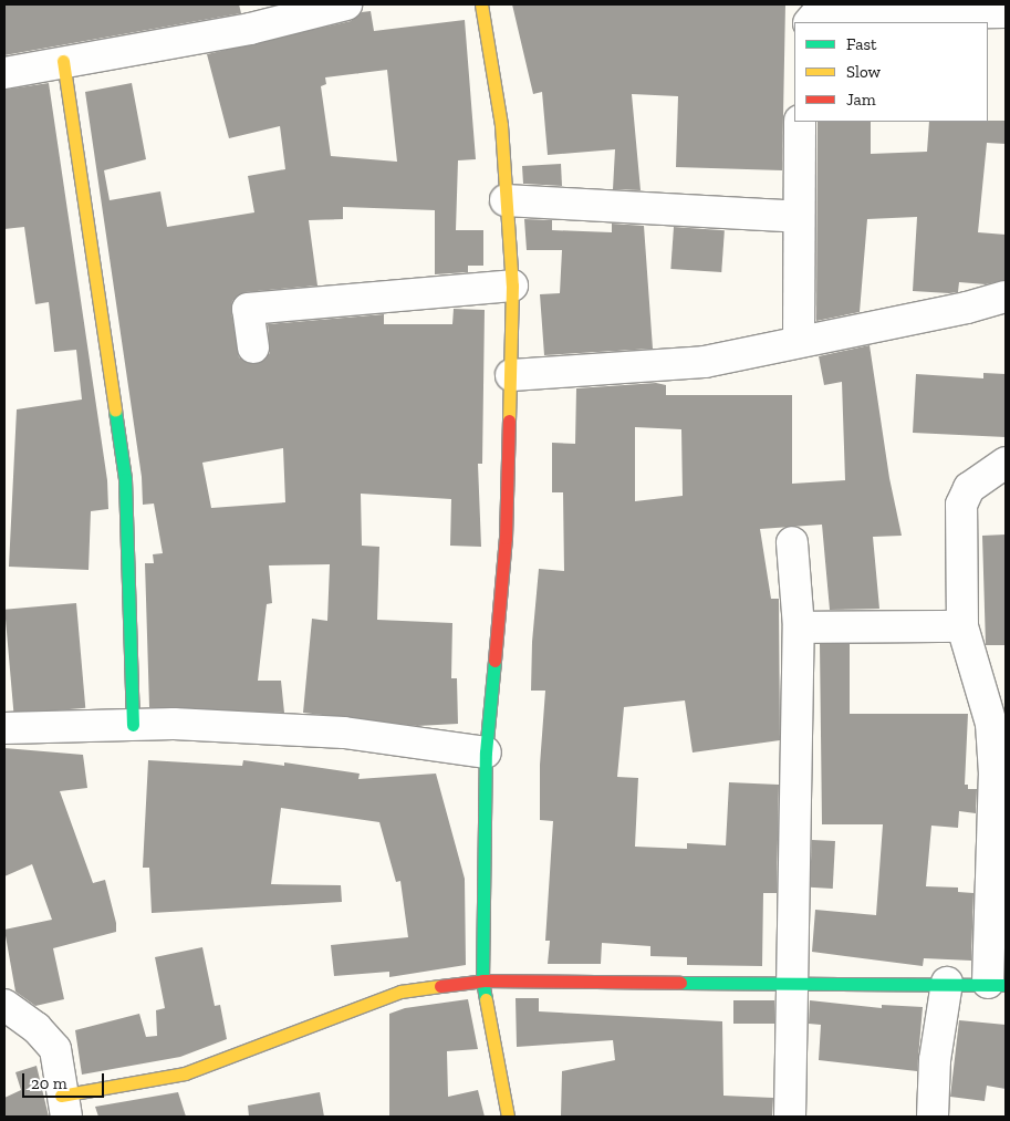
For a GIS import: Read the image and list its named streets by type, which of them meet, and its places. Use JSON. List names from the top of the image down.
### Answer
{
  "legend": ["Fast", "Slow", "Jam"],
  "scale_bar": "20 m"
}
